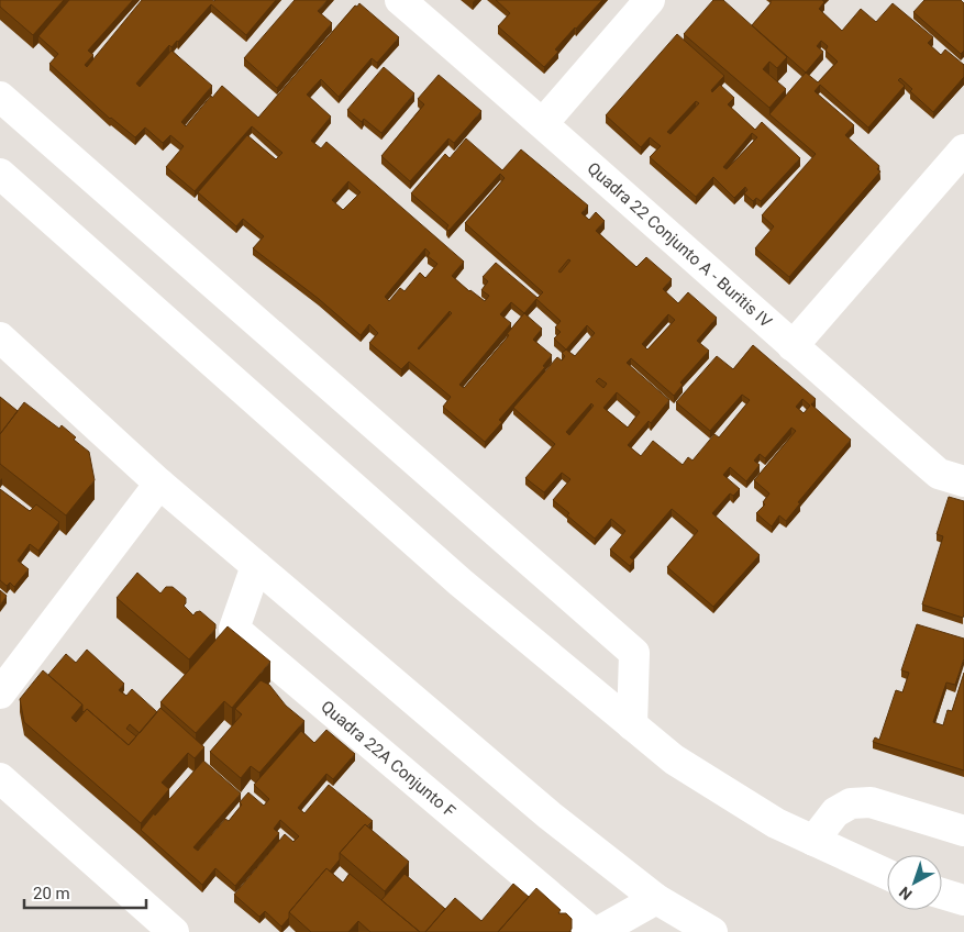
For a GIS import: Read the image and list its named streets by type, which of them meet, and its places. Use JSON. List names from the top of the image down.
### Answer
{
  "streets": {
    "street": ["Quadra 22 Conjunto A - Buritis IV", "Quadra 22A Conjunto F"]
  },
  "scale_bar": "20 m",
  "north": "bottom left"
}
